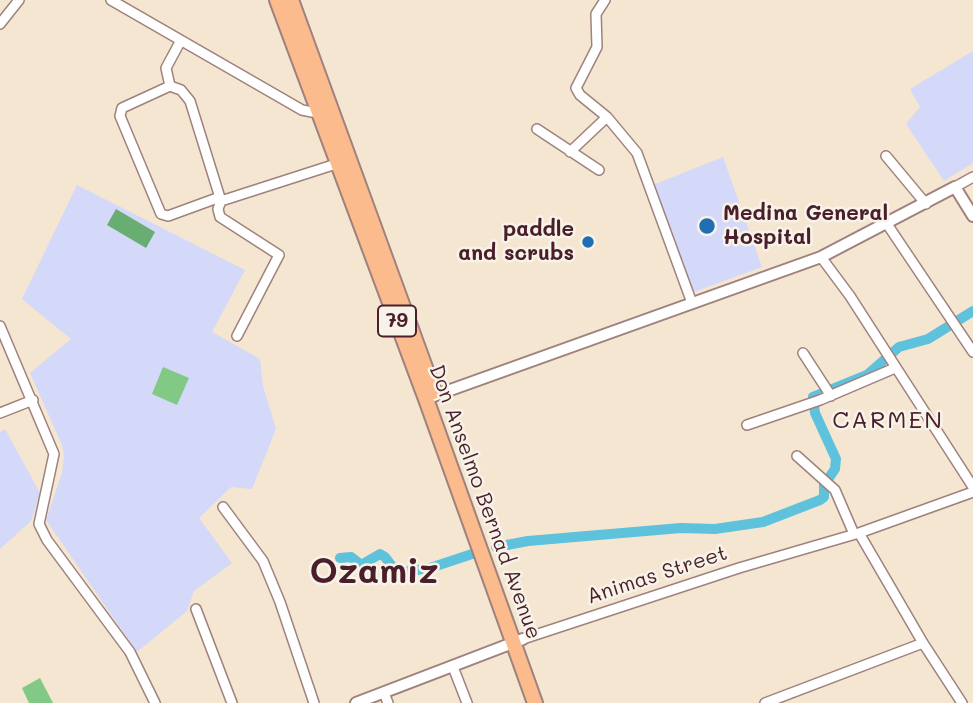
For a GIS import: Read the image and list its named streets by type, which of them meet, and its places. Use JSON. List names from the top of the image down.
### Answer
{
  "streets": {
    "main road": ["79", "Don Anselmo Bernad Avenue"],
    "street": ["Animas Street"]
  },
  "crossings": [
    ["Don Anselmo Bernad Avenue", "Animas Street"]
  ],
  "districts": ["CARMEN", "Ozamiz"],
  "places": ["Medina General Hospital", "paddle and scrubs"]
}
